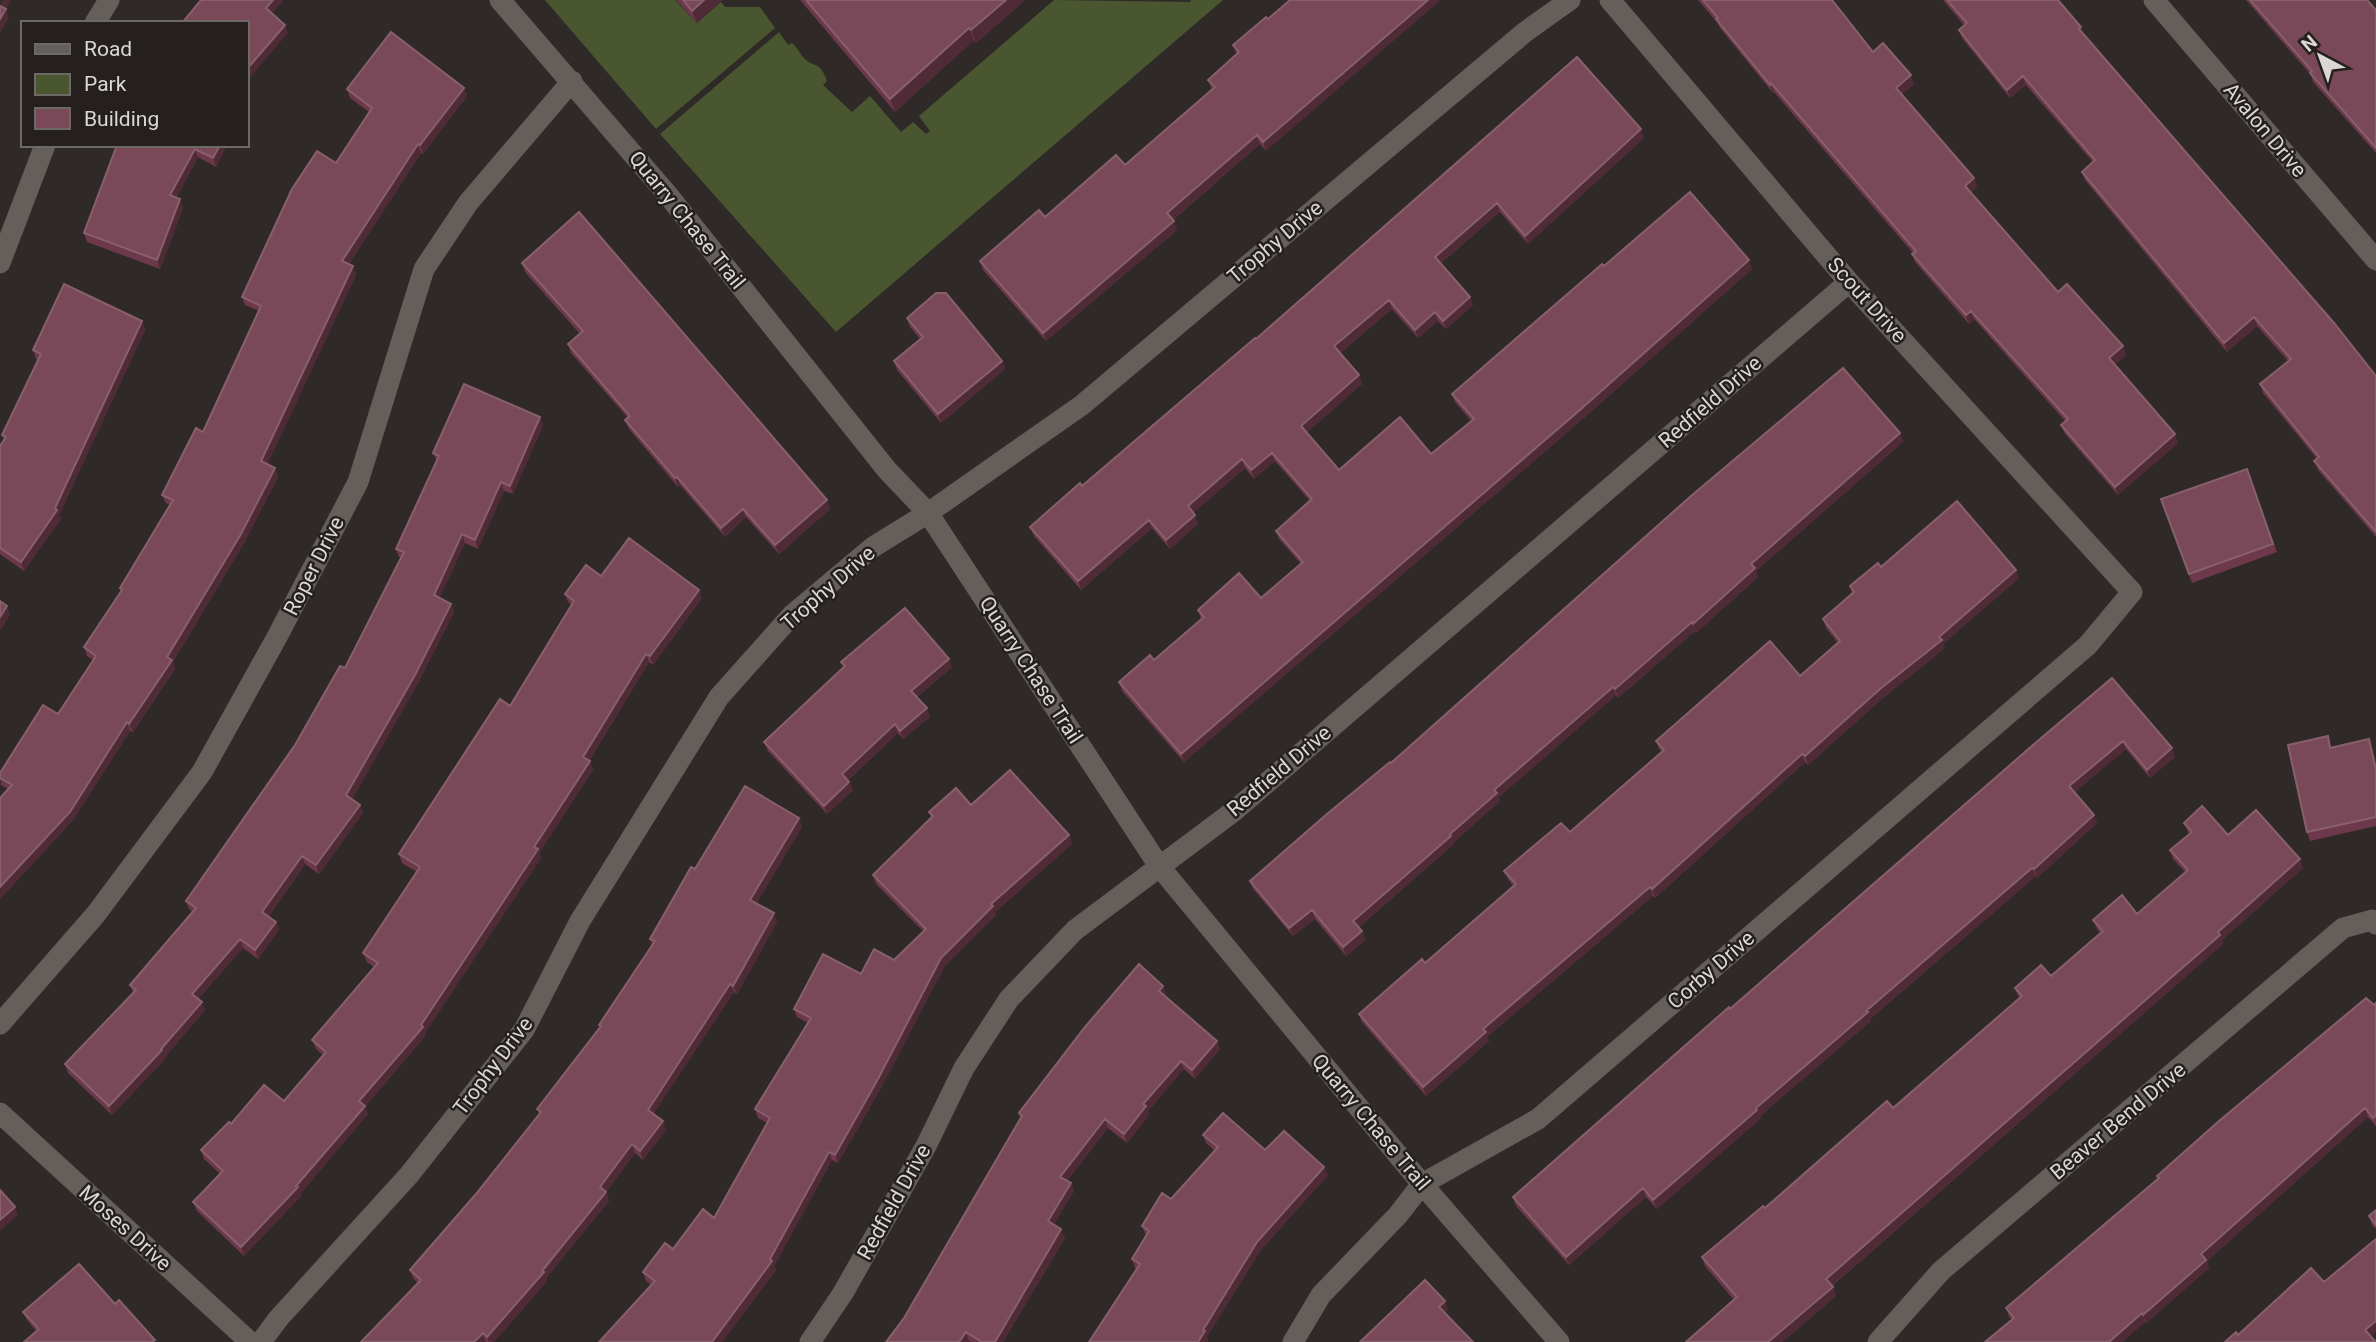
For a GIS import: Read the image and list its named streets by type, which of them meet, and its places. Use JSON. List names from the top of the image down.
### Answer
{
  "streets": {
    "street": [
      "Avalon Drive",
      "Quarry Chase Trail",
      "Trophy Drive",
      "Scout Drive",
      "Redfield Drive",
      "Roper Drive",
      "Corby Drive",
      "Beaver Bend Drive",
      "Moses Drive"
    ]
  },
  "crossings": [
    ["Quarry Chase Trail", "Trophy Drive"],
    ["Quarry Chase Trail", "Redfield Drive"],
    ["Quarry Chase Trail", "Roper Drive"],
    ["Quarry Chase Trail", "Corby Drive"],
    ["Scout Drive", "Redfield Drive"],
    ["Scout Drive", "Corby Drive"]
  ],
  "legend": ["Road", "Park", "Building"],
  "north": "top left"
}
